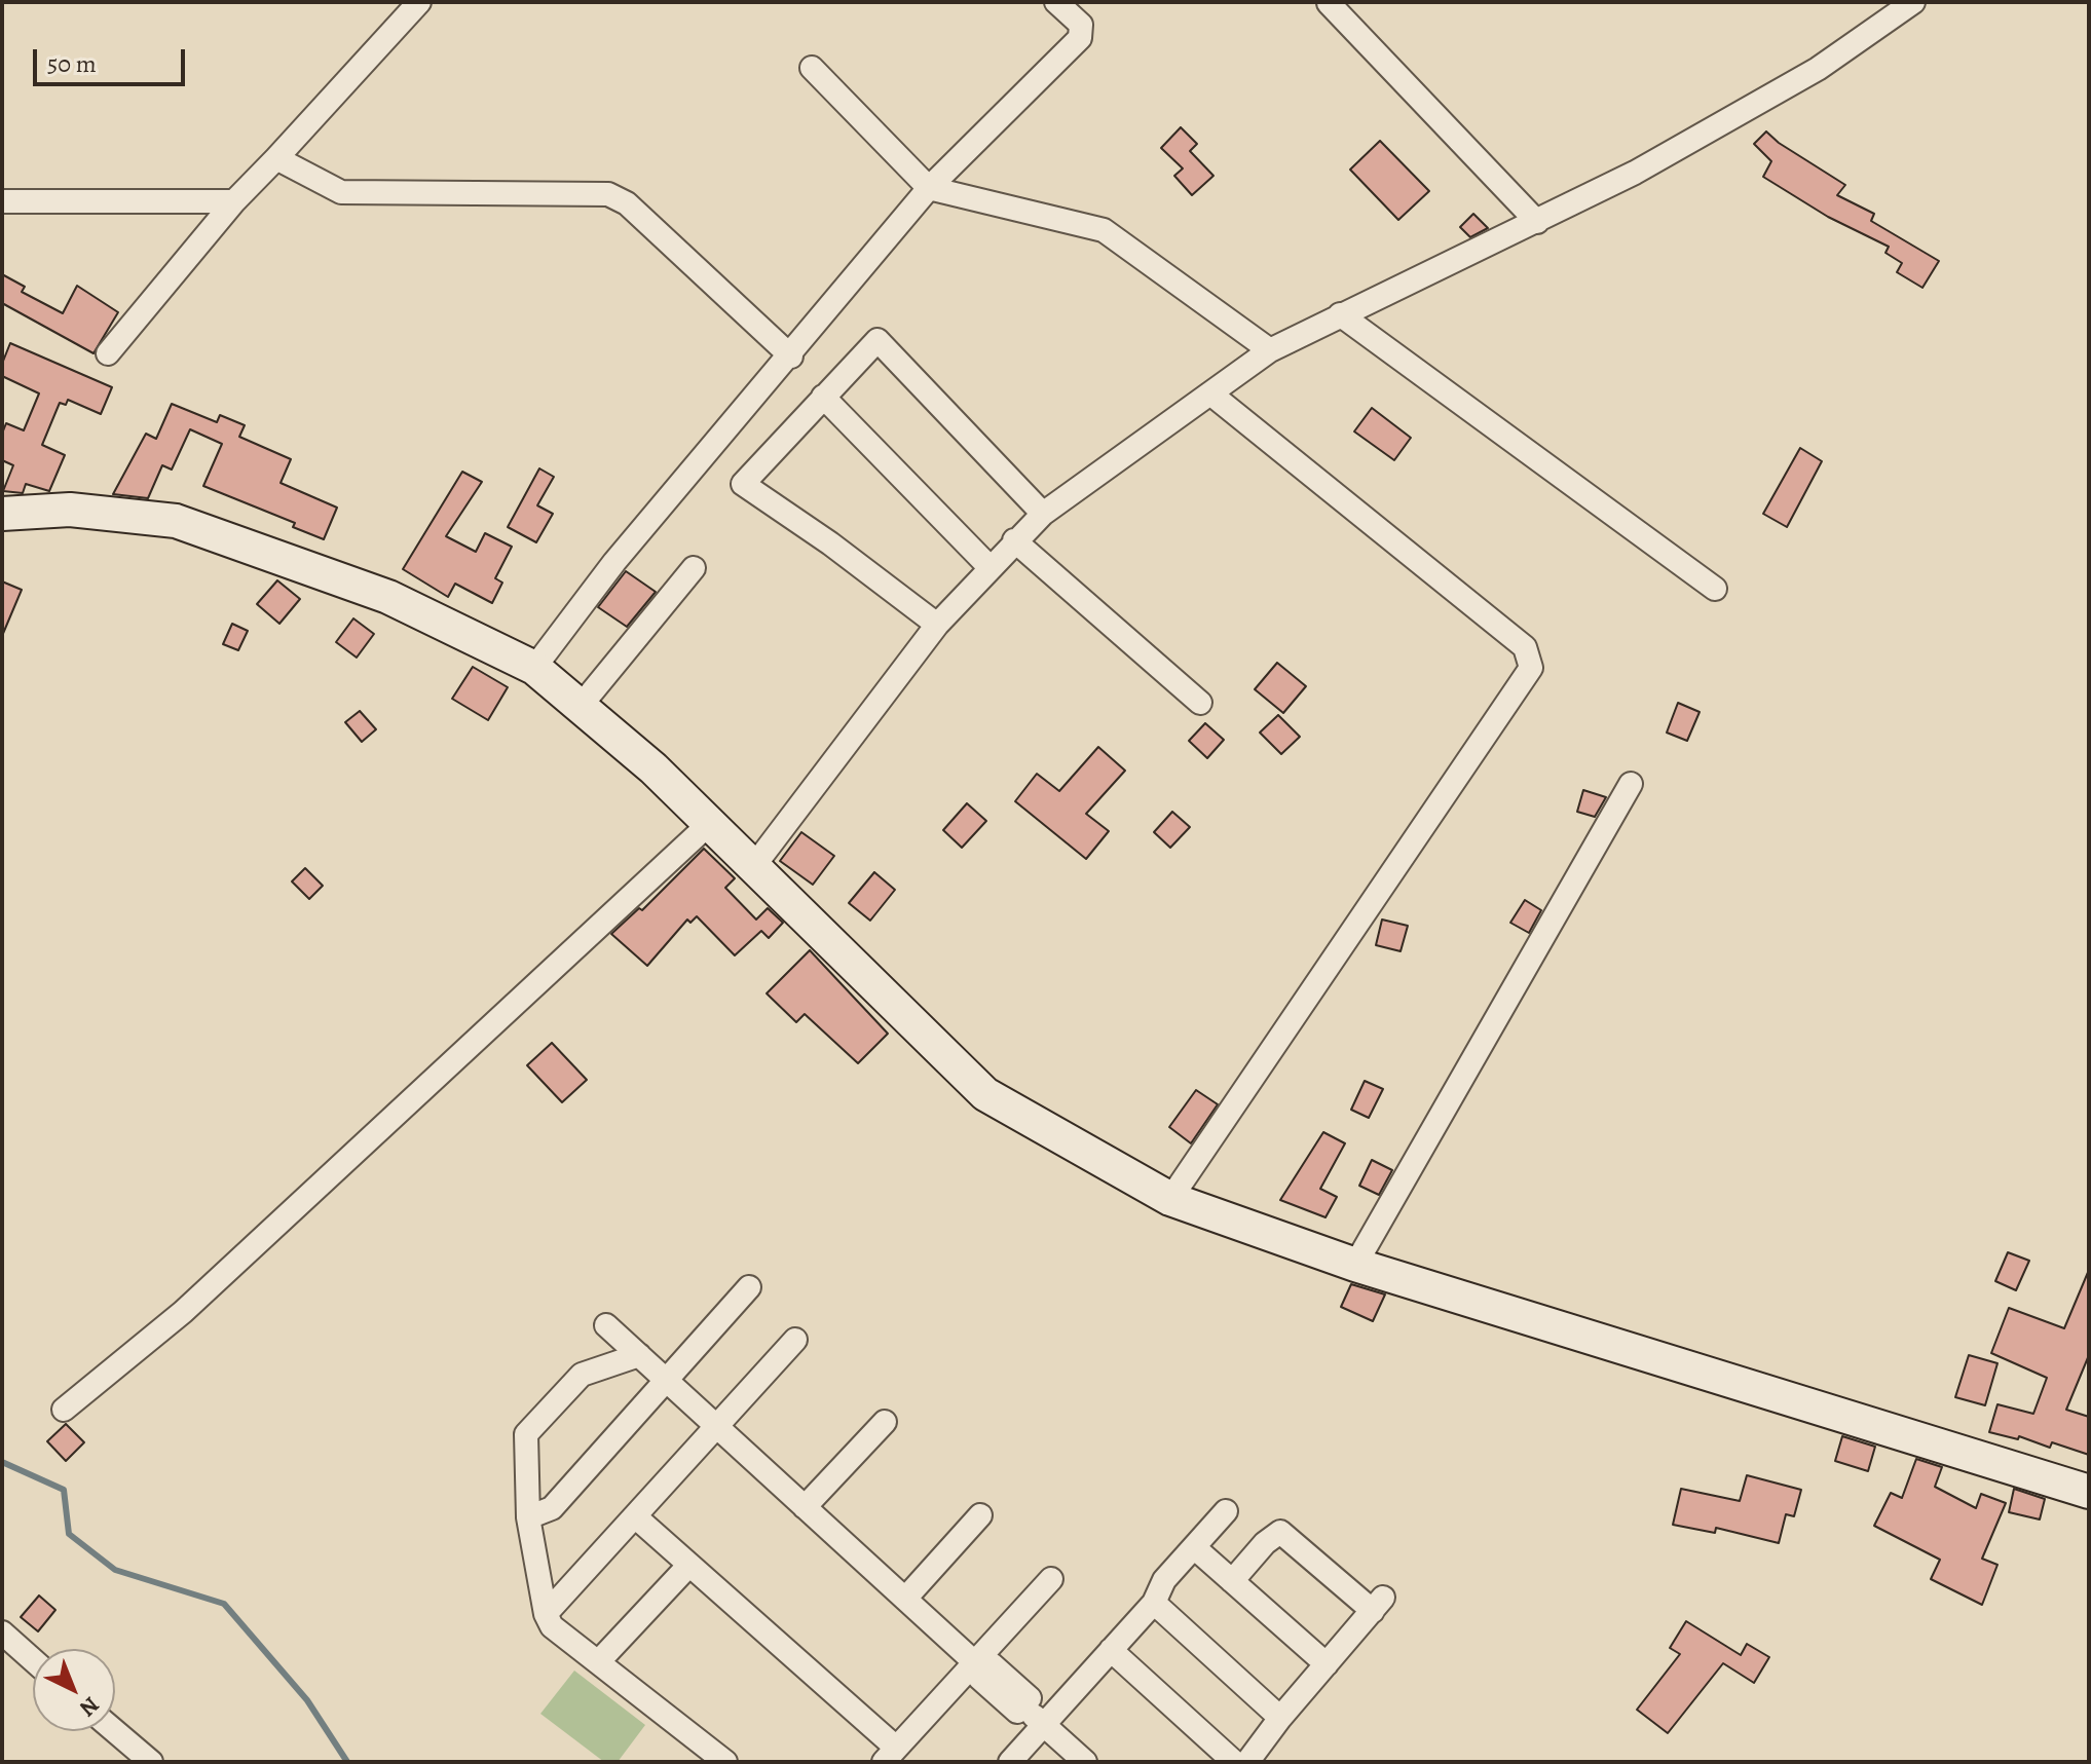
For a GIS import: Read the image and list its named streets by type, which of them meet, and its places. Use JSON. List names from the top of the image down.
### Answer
{
  "scale_bar": "50 m",
  "north": "bottom right"
}
